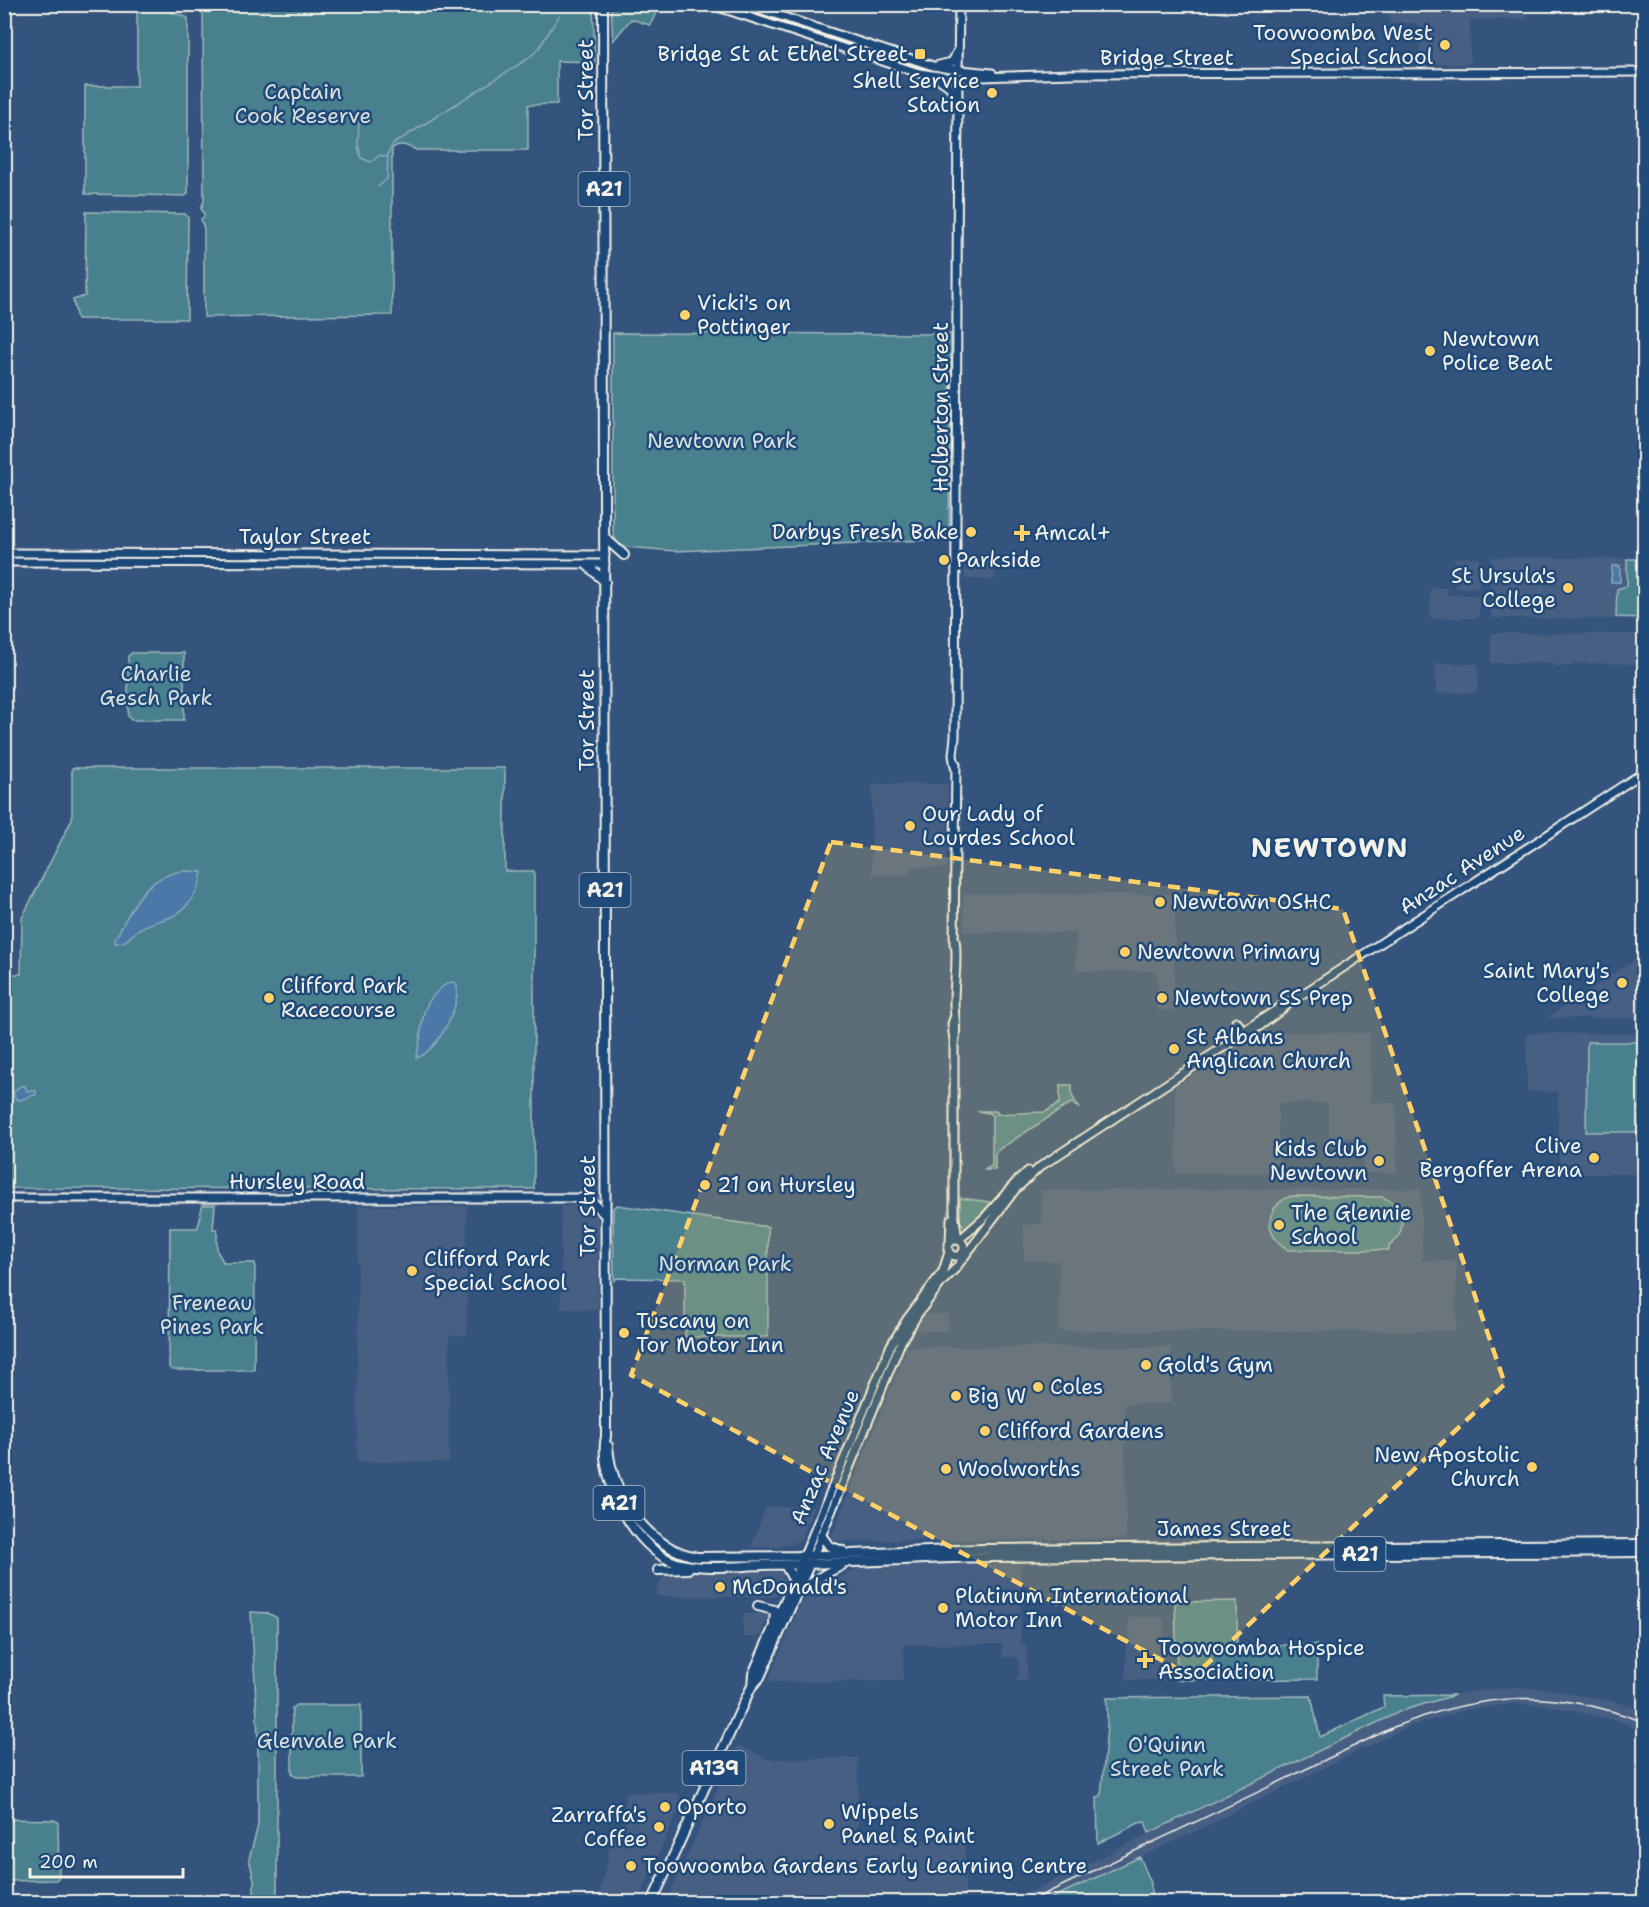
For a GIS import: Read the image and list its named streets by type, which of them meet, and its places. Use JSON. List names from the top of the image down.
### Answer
{
  "streets": {
    "highway": [
      "Tor Street",
      "A21",
      "Anzac Avenue",
      "James Street",
      "A139"
    ],
    "main road": [
      "Bridge Street",
      "Holberton Street",
      "Taylor Street",
      "Hursley Road"
    ]
  },
  "crossings": [
    ["Bridge Street", "Holberton Street"],
    ["Tor Street", "A21"],
    ["Tor Street", "Taylor Street"],
    ["Tor Street", "Anzac Avenue"],
    ["Tor Street", "James Street"],
    ["A21", "Anzac Avenue"],
    ["A21", "James Street"],
    ["Holberton Street", "Anzac Avenue"],
    ["Anzac Avenue", "James Street"]
  ],
  "districts": ["NEWTOWN"],
  "parks": [
    "Captain Cook Reserve",
    "Newtown Park",
    "Charlie Gesch Park",
    "Norman Park",
    "Freneau Pines Park",
    "Glenvale Park",
    "O'Quinn Street Park"
  ],
  "places": {
    "other": [
      "Toowoomba West Special School",
      "Shell Service Station",
      "Vicki's on Pottinger",
      "Newtown Police Beat",
      "Darbys Fresh Bake",
      "Parkside",
      "St Ursula's College",
      "Our Lady of Lourdes School",
      "Newtown OSHC",
      "Newtown Primary",
      "Saint Mary's College",
      "Clifford Park Racecourse",
      "Newtown SS Prep",
      "St Albans Anglican Church",
      "Clive Bergoffer Arena",
      "Kids Club Newtown",
      "21 on Hursley",
      "The Glennie School",
      "Clifford Park Special School",
      "Tuscany on Tor Motor Inn",
      "Gold's Gym",
      "Coles",
      "Big W",
      "Clifford Gardens",
      "New Apostolic Church",
      "Woolworths",
      "McDonald's",
      "Platinum International Motor Inn",
      "Oporto",
      "Wippels Panel & Paint",
      "Zarraffa's Coffee",
      "Toowoomba Gardens Early Learning Centre"
    ],
    "transit": ["Bridge St at Ethel Street"],
    "health": ["Amcal+", "Toowoomba Hospice Association"]
  },
  "scale_bar": "200 m"
}
